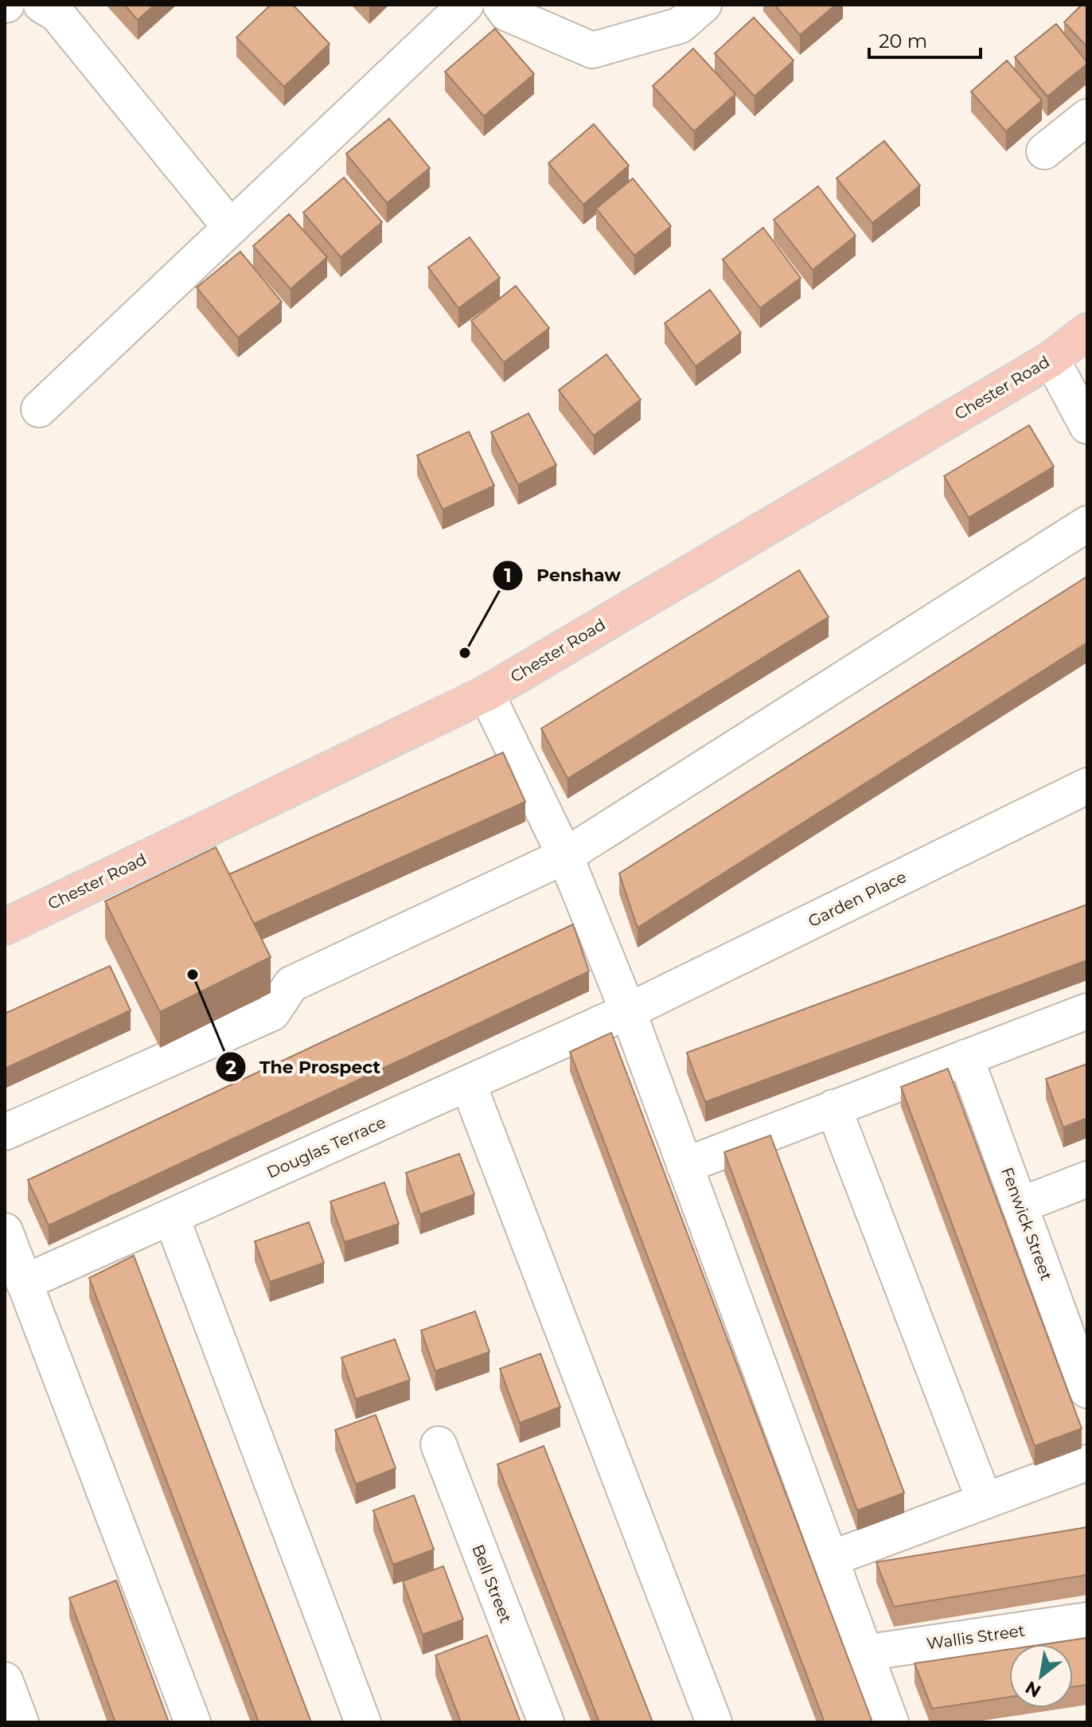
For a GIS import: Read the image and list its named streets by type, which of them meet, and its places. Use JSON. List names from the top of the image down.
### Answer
{
  "streets": {
    "main road": ["Chester Road"],
    "street": [
      "Garden Place",
      "Douglas Terrace",
      "Fenwick Street",
      "Bell Street",
      "Wallis Street"
    ]
  },
  "crossings": [
    ["Garden Place", "Douglas Terrace"]
  ],
  "places": ["Penshaw", "The Prospect"],
  "scale_bar": "20 m",
  "north": "bottom left"
}
